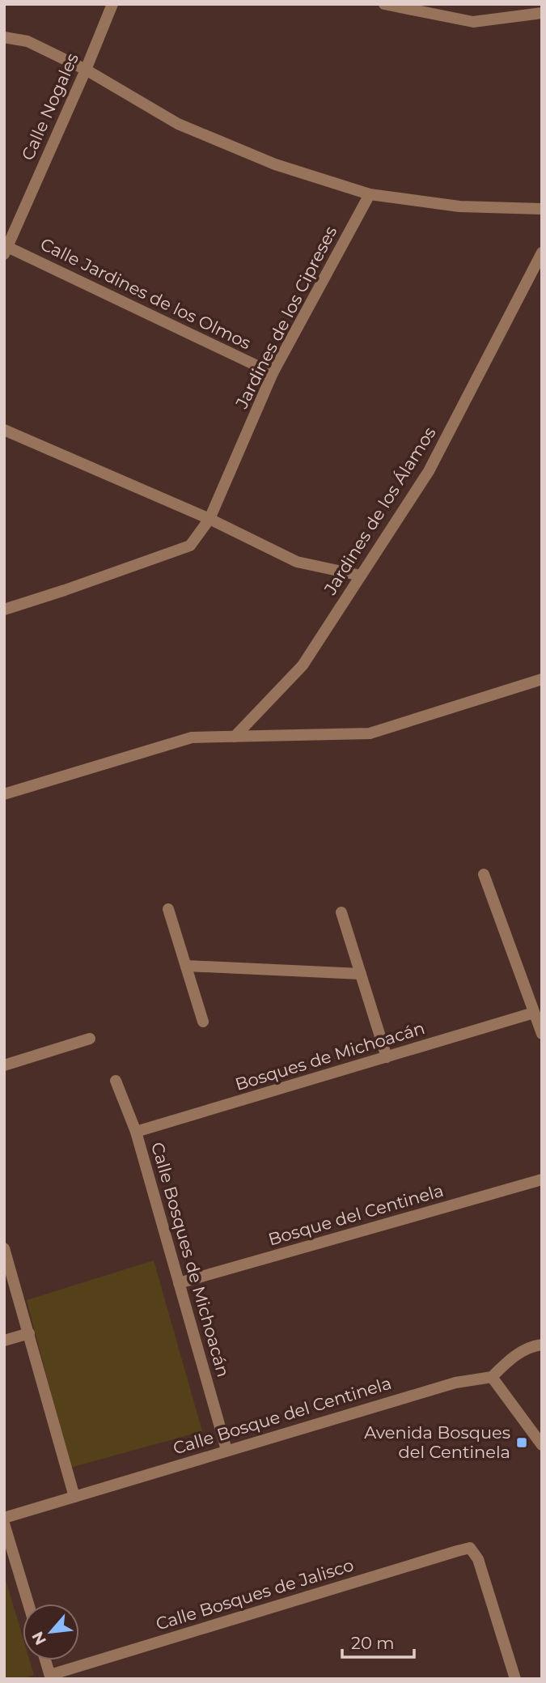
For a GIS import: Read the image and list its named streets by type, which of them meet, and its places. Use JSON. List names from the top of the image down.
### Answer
{
  "streets": {
    "street": [
      "Calle Nogales",
      "Calle Jardines de los Olmos",
      "Jardines de los Cipreses",
      "Jardines de los Álamos",
      "Bosques de Michoacán",
      "Bosque del Centinela",
      "Calle Bosques de Michoacán",
      "Calle Bosque del Centinela",
      "Calle Bosques de Jalisco"
    ]
  },
  "crossings": [
    ["Calle Nogales", "Calle Jardines de los Olmos"],
    ["Calle Jardines de los Olmos", "Jardines de los Cipreses"],
    ["Bosques de Michoacán", "Calle Bosques de Michoacán"],
    ["Bosque del Centinela", "Calle Bosques de Michoacán"],
    ["Calle Bosques de Michoacán", "Calle Bosque del Centinela"]
  ],
  "places": {
    "transit": ["Avenida Bosques del Centinela"]
  },
  "scale_bar": "20 m",
  "north": "bottom left"
}
